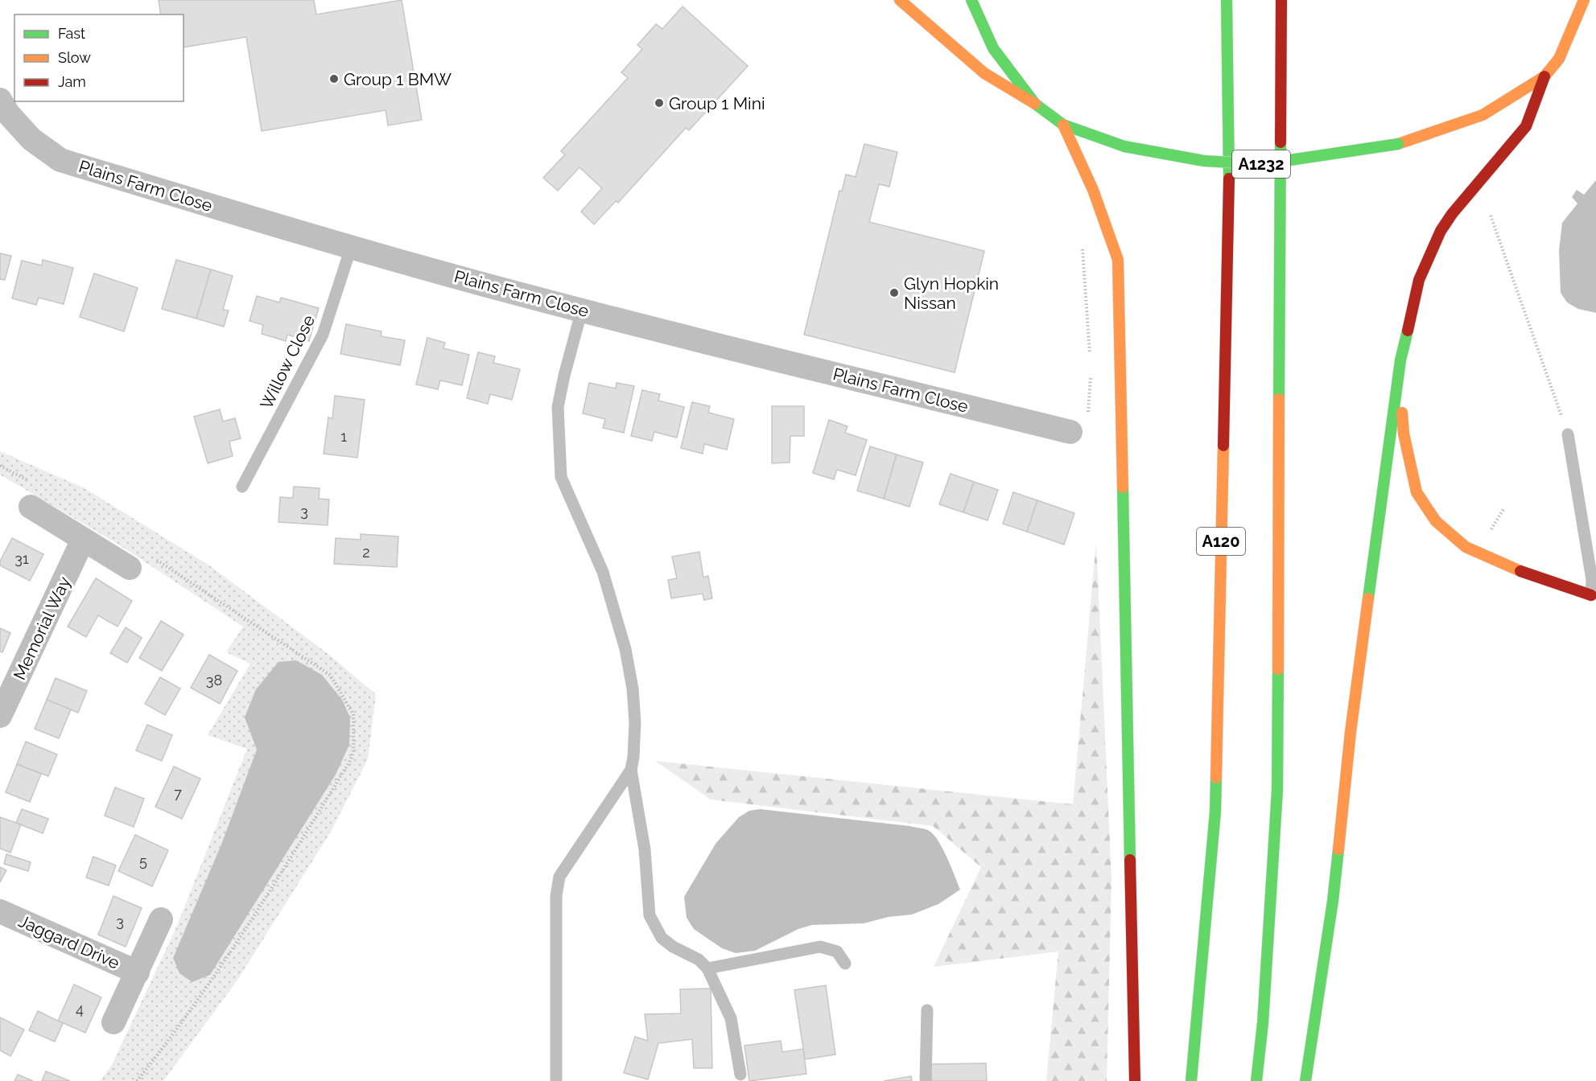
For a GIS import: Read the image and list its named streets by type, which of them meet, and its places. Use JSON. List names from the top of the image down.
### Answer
{
  "streets": {
    "main road": ["A1232", "A120"],
    "street": ["Plains Farm Close", "Memorial Way", "Jaggard Drive"],
    "lane": ["Willow Close"]
  },
  "crossings": [
    ["Plains Farm Close", "Willow Close"]
  ],
  "places": ["Group 1 BMW", "Group 1 Mini", "Glyn Hopkin Nissan"],
  "house_numbers": [
    "1",
    "3",
    "2",
    "31",
    "38",
    "7",
    "5",
    "3",
    "4"
  ],
  "legend": ["Fast", "Slow", "Jam"]
}
